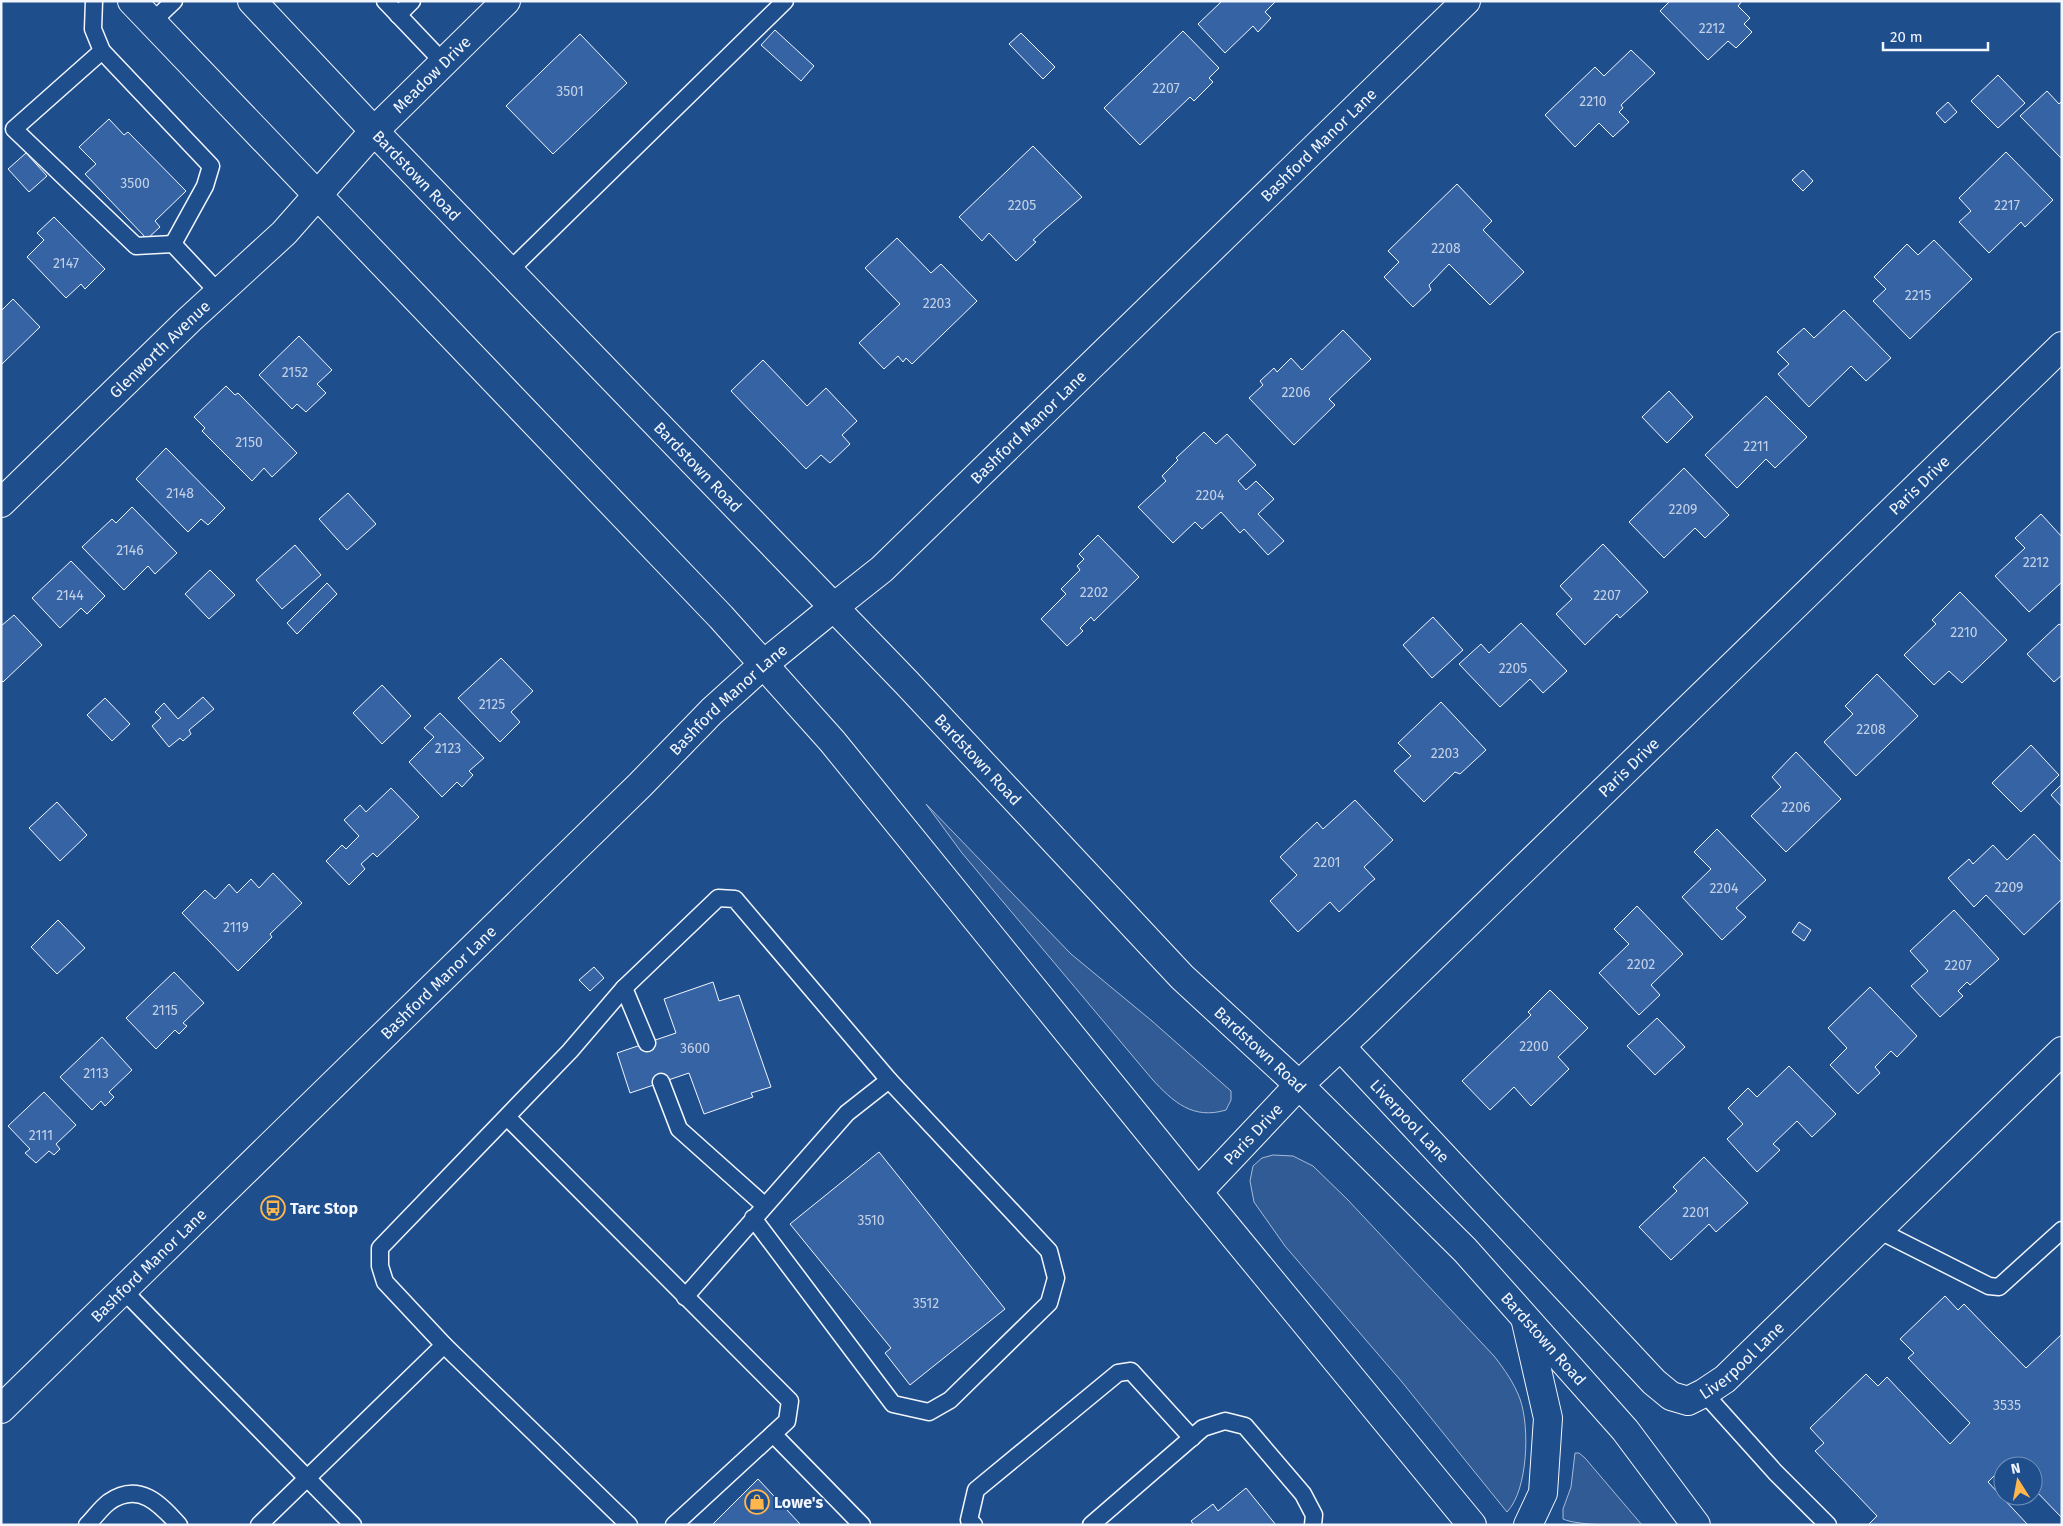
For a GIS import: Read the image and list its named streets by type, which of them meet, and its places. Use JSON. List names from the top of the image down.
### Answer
{
  "streets": {
    "street": [
      "Meadow Drive",
      "Bashford Manor Lane",
      "Bardstown Road",
      "Glenworth Avenue",
      "Paris Drive",
      "Liverpool Lane"
    ]
  },
  "crossings": [
    ["Meadow Drive", "Bardstown Road"],
    ["Meadow Drive", "Glenworth Avenue"],
    ["Bashford Manor Lane", "Bardstown Road"],
    ["Bardstown Road", "Paris Drive"],
    ["Paris Drive", "Liverpool Lane"]
  ],
  "places": {
    "bus stop": ["Tarc Stop"],
    "shop": ["Lowe's"]
  },
  "house_numbers": [
    "2212",
    "2207",
    "3501",
    "2210",
    "3500",
    "2205",
    "2217",
    "2208",
    "2147",
    "2215",
    "2203",
    "2152",
    "2206",
    "2150",
    "2211",
    "2148",
    "2204",
    "2209",
    "2146",
    "2212",
    "2202",
    "2144",
    "2207",
    "2210",
    "2205",
    "2125",
    "2208",
    "2123",
    "2203",
    "2206",
    "2201",
    "2209",
    "2204",
    "2119",
    "2202",
    "2207",
    "2115",
    "2200",
    "3600",
    "2113",
    "2111",
    "2201",
    "3510",
    "3512",
    "3535"
  ],
  "scale_bar": "20 m",
  "north": "top"
}
